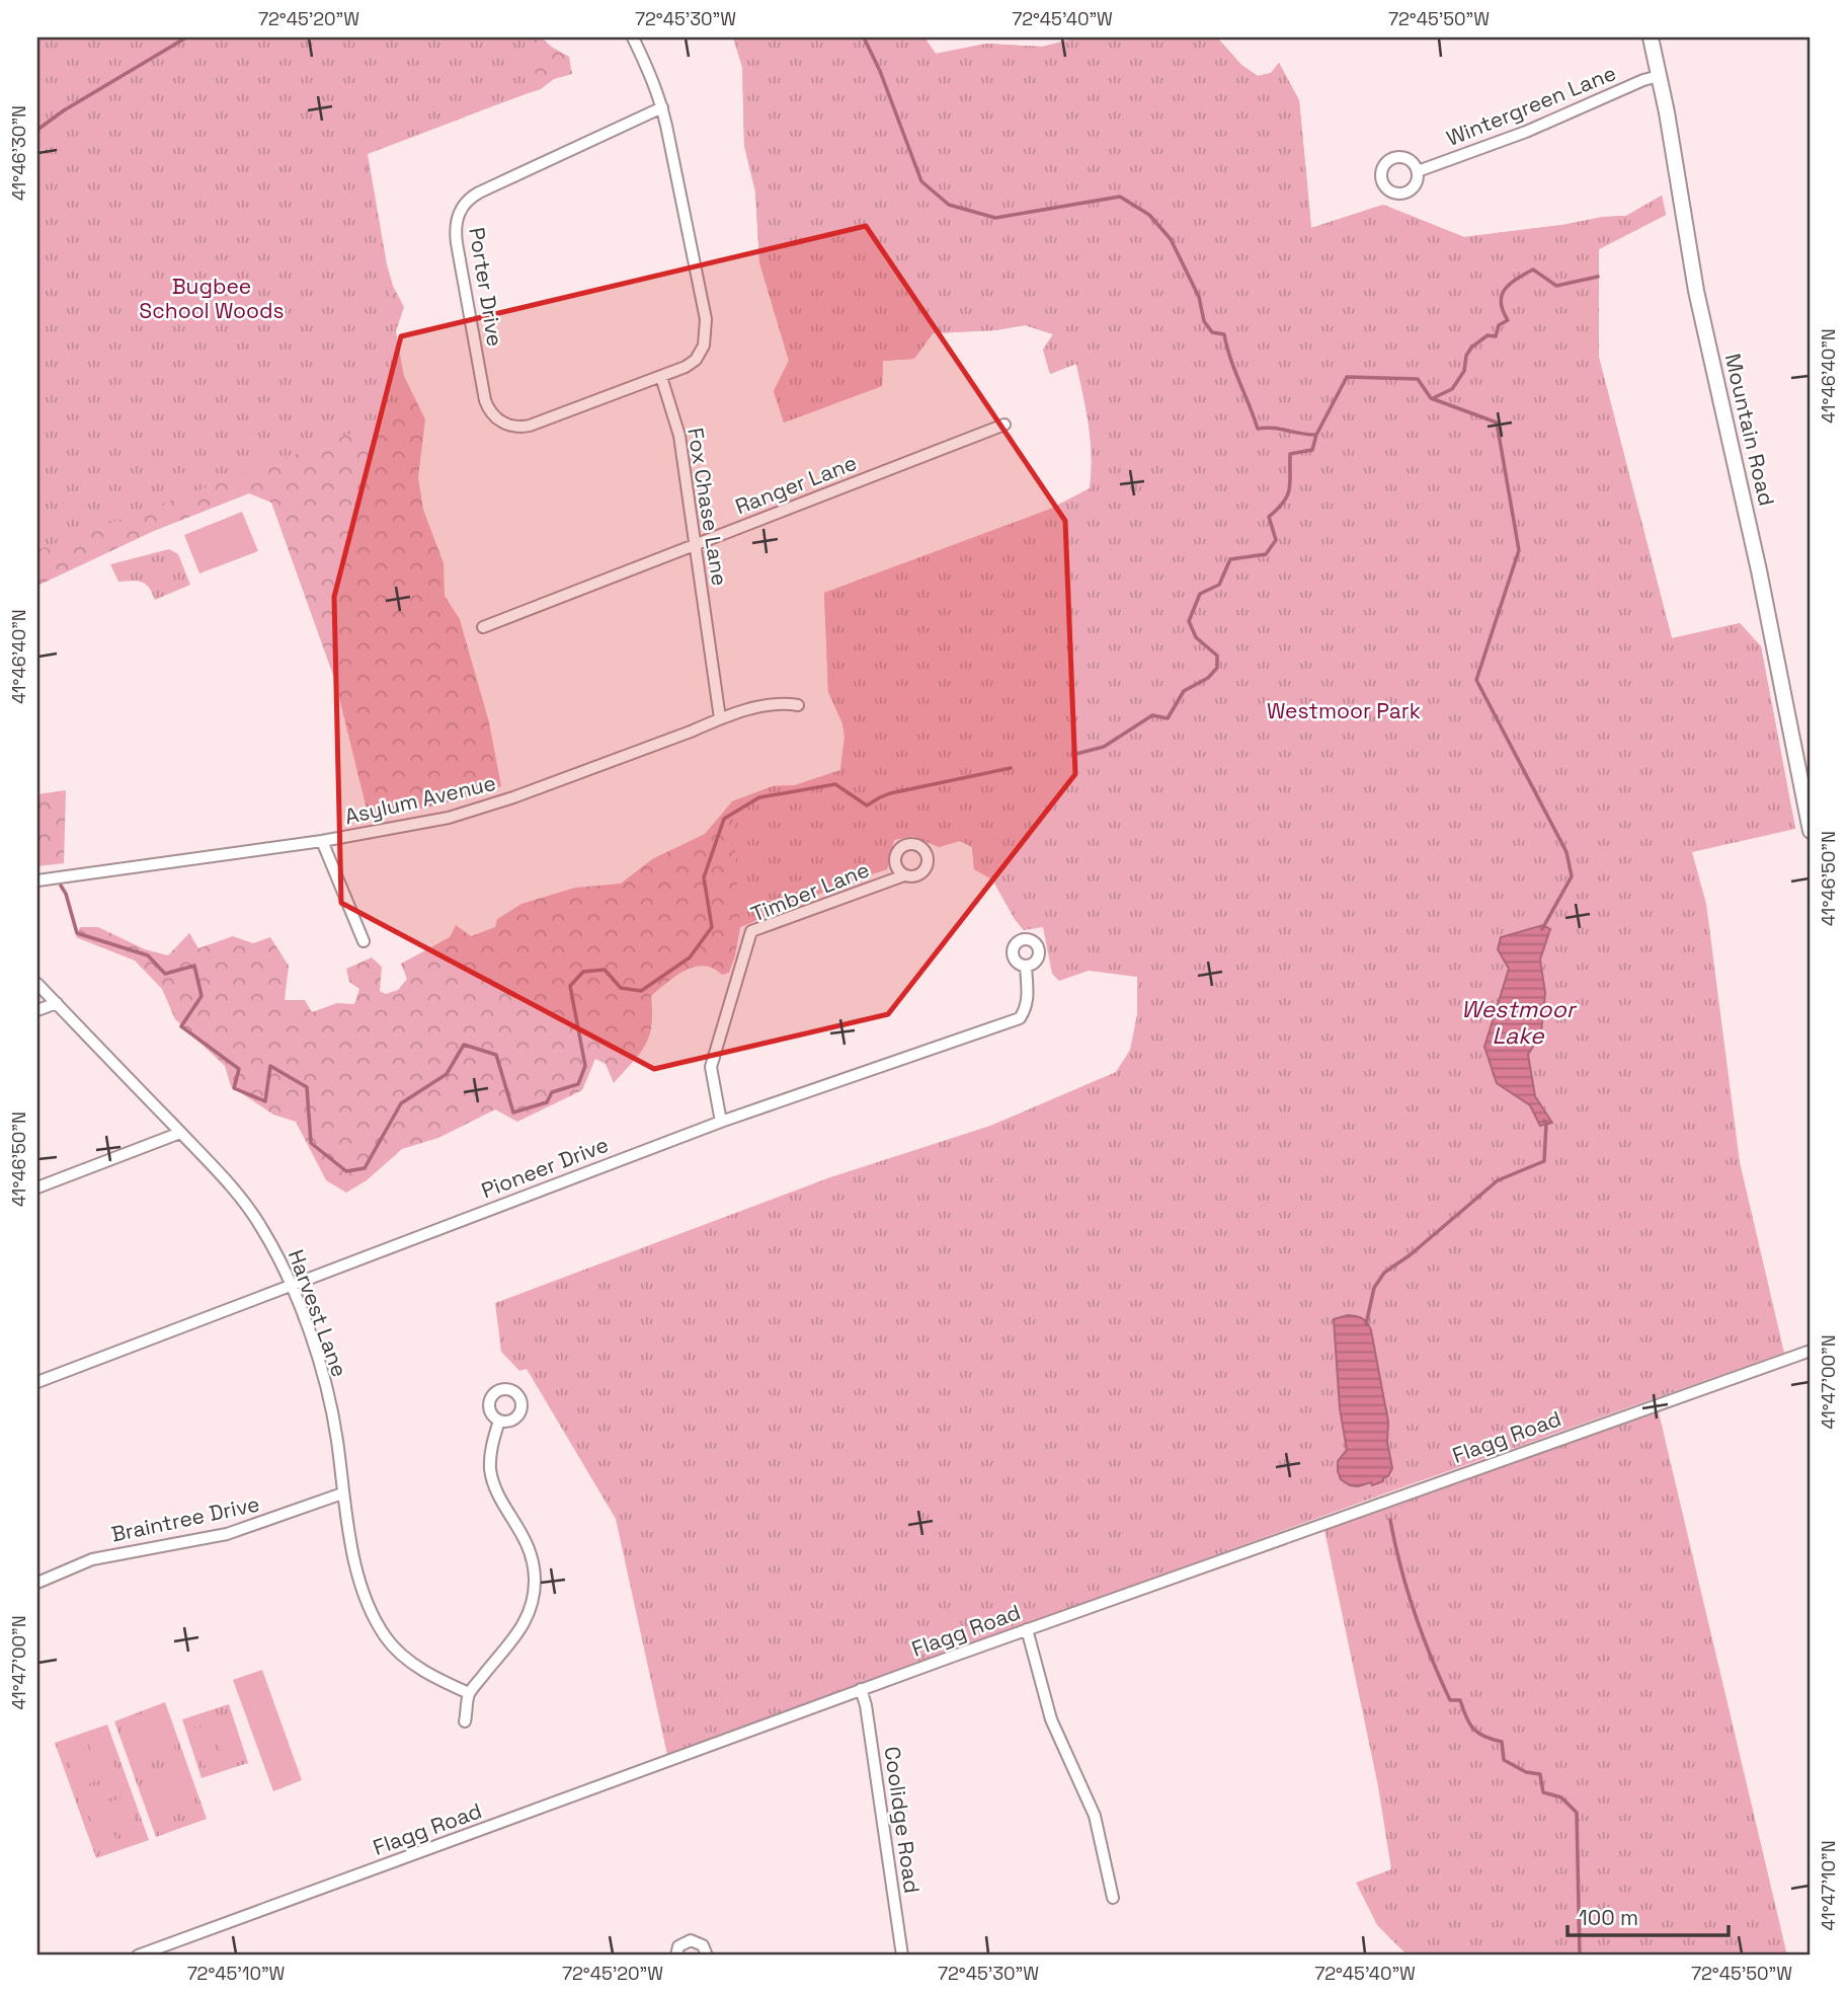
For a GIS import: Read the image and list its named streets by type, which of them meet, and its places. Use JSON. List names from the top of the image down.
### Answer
{
  "streets": {
    "main road": ["Mountain Road"],
    "street": [
      "Wintergreen Lane",
      "Porter Drive",
      "Ranger Lane",
      "Fox Chase Lane",
      "Asylum Avenue",
      "Timber Lane",
      "Pioneer Drive",
      "Harvest Lane",
      "Flagg Road",
      "Braintree Drive",
      "Coolidge Road"
    ]
  },
  "crossings": [
    ["Wintergreen Lane", "Mountain Road"],
    ["Porter Drive", "Fox Chase Lane"],
    ["Ranger Lane", "Fox Chase Lane"],
    ["Fox Chase Lane", "Asylum Avenue"],
    ["Timber Lane", "Pioneer Drive"],
    ["Pioneer Drive", "Harvest Lane"],
    ["Harvest Lane", "Braintree Drive"],
    ["Flagg Road", "Coolidge Road"]
  ],
  "water": ["Westmoor Lake"],
  "parks": ["Bugbee School Woods", "Westmoor Park"],
  "scale_bar": "100 m",
  "coordinates": [
    "72°45'20\"W",
    "72°45'30\"W",
    "72°45'40\"W",
    "72°45'50\"W",
    "41°46'30\"N",
    "41°46'40\"N",
    "41°46'50\"N",
    "41°47'00\"N",
    "41°47'10\"N",
    "72°45'10\"W"
  ]
}
